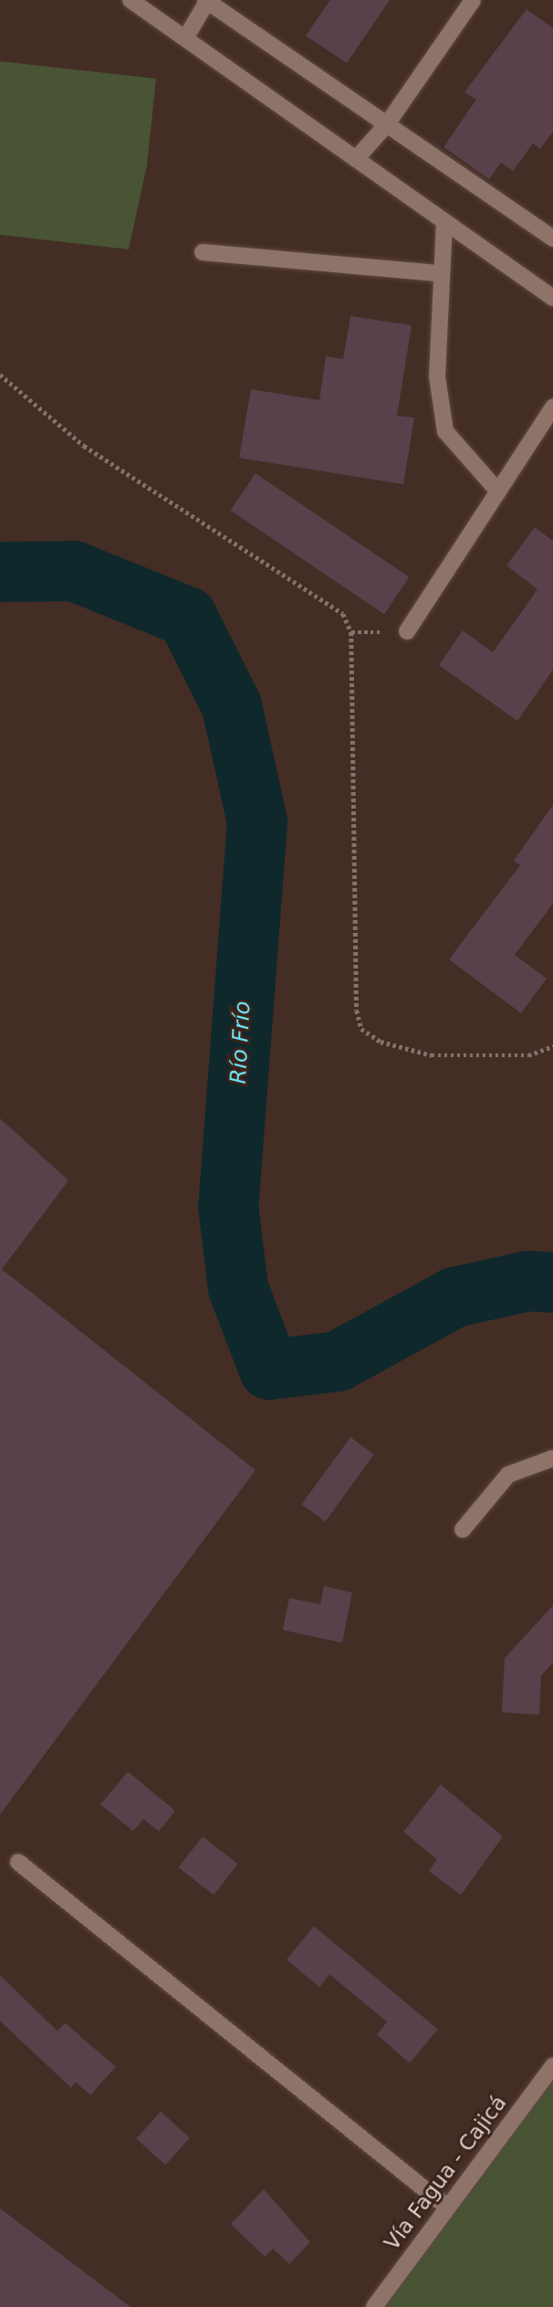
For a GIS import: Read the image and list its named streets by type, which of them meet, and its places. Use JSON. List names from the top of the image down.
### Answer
{
  "streets": {
    "street": ["Vía Fagua - Cajicá"]
  },
  "water": ["Río Frío"]
}
